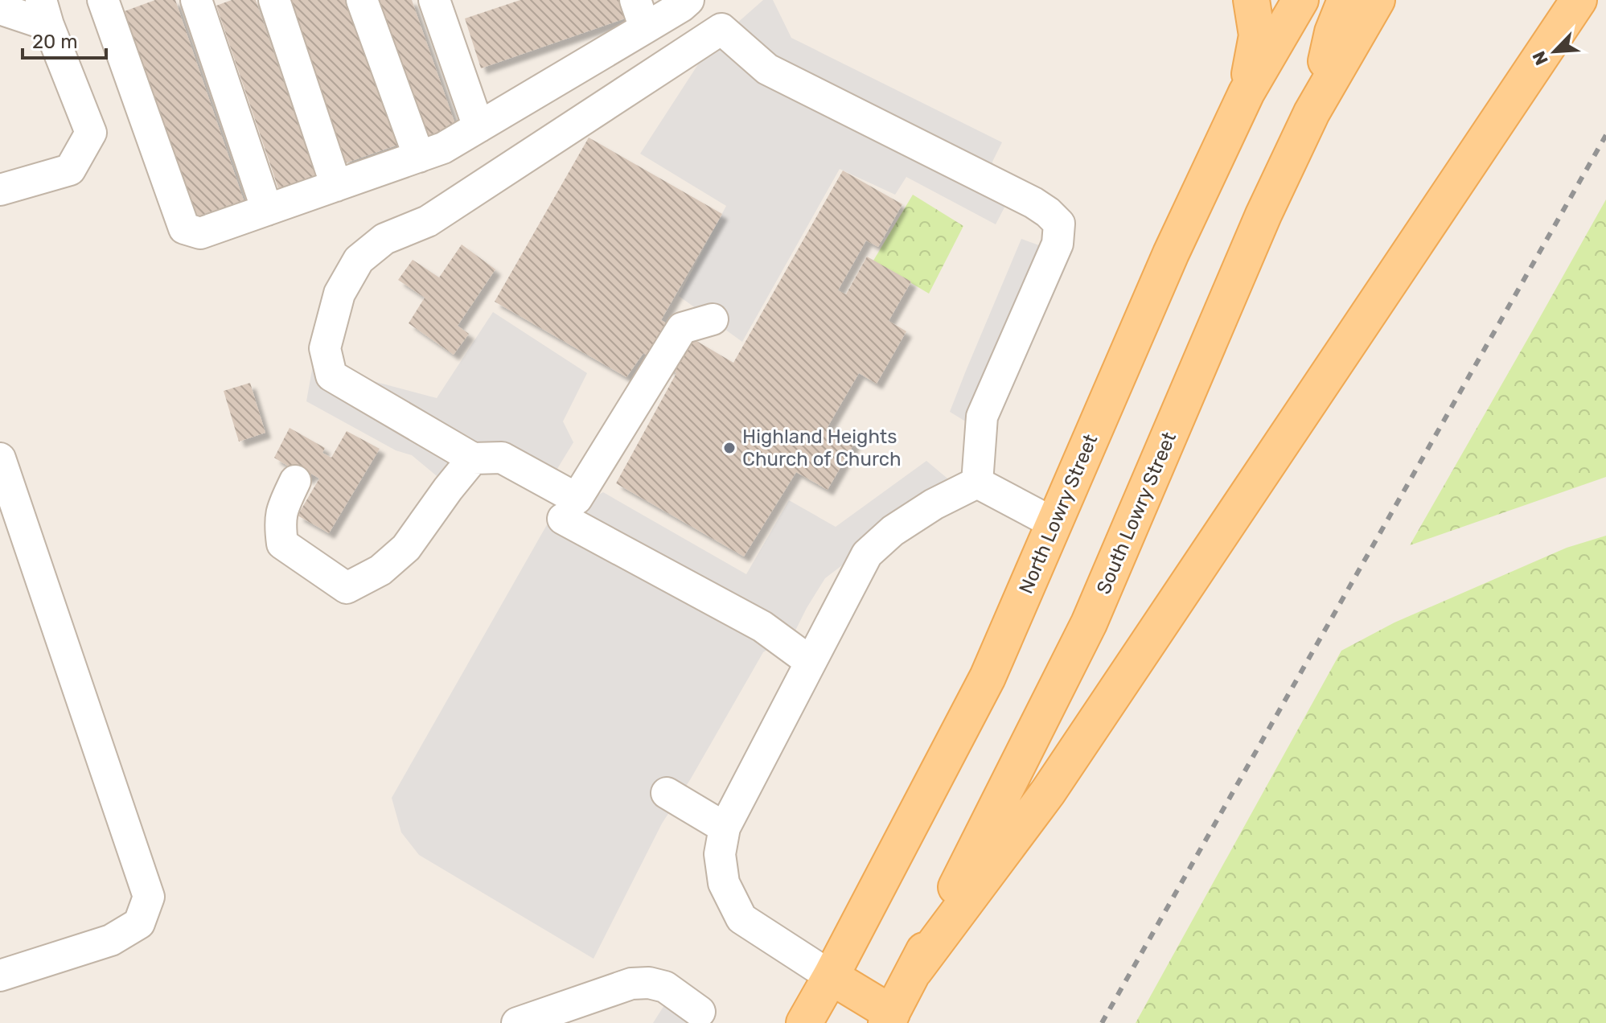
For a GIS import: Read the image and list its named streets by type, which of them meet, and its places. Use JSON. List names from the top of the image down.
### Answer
{
  "streets": {
    "main road": ["South Lowry Street", "North Lowry Street"]
  },
  "places": ["Highland Heights Church of Church"],
  "scale_bar": "20 m",
  "north": "bottom left"
}
